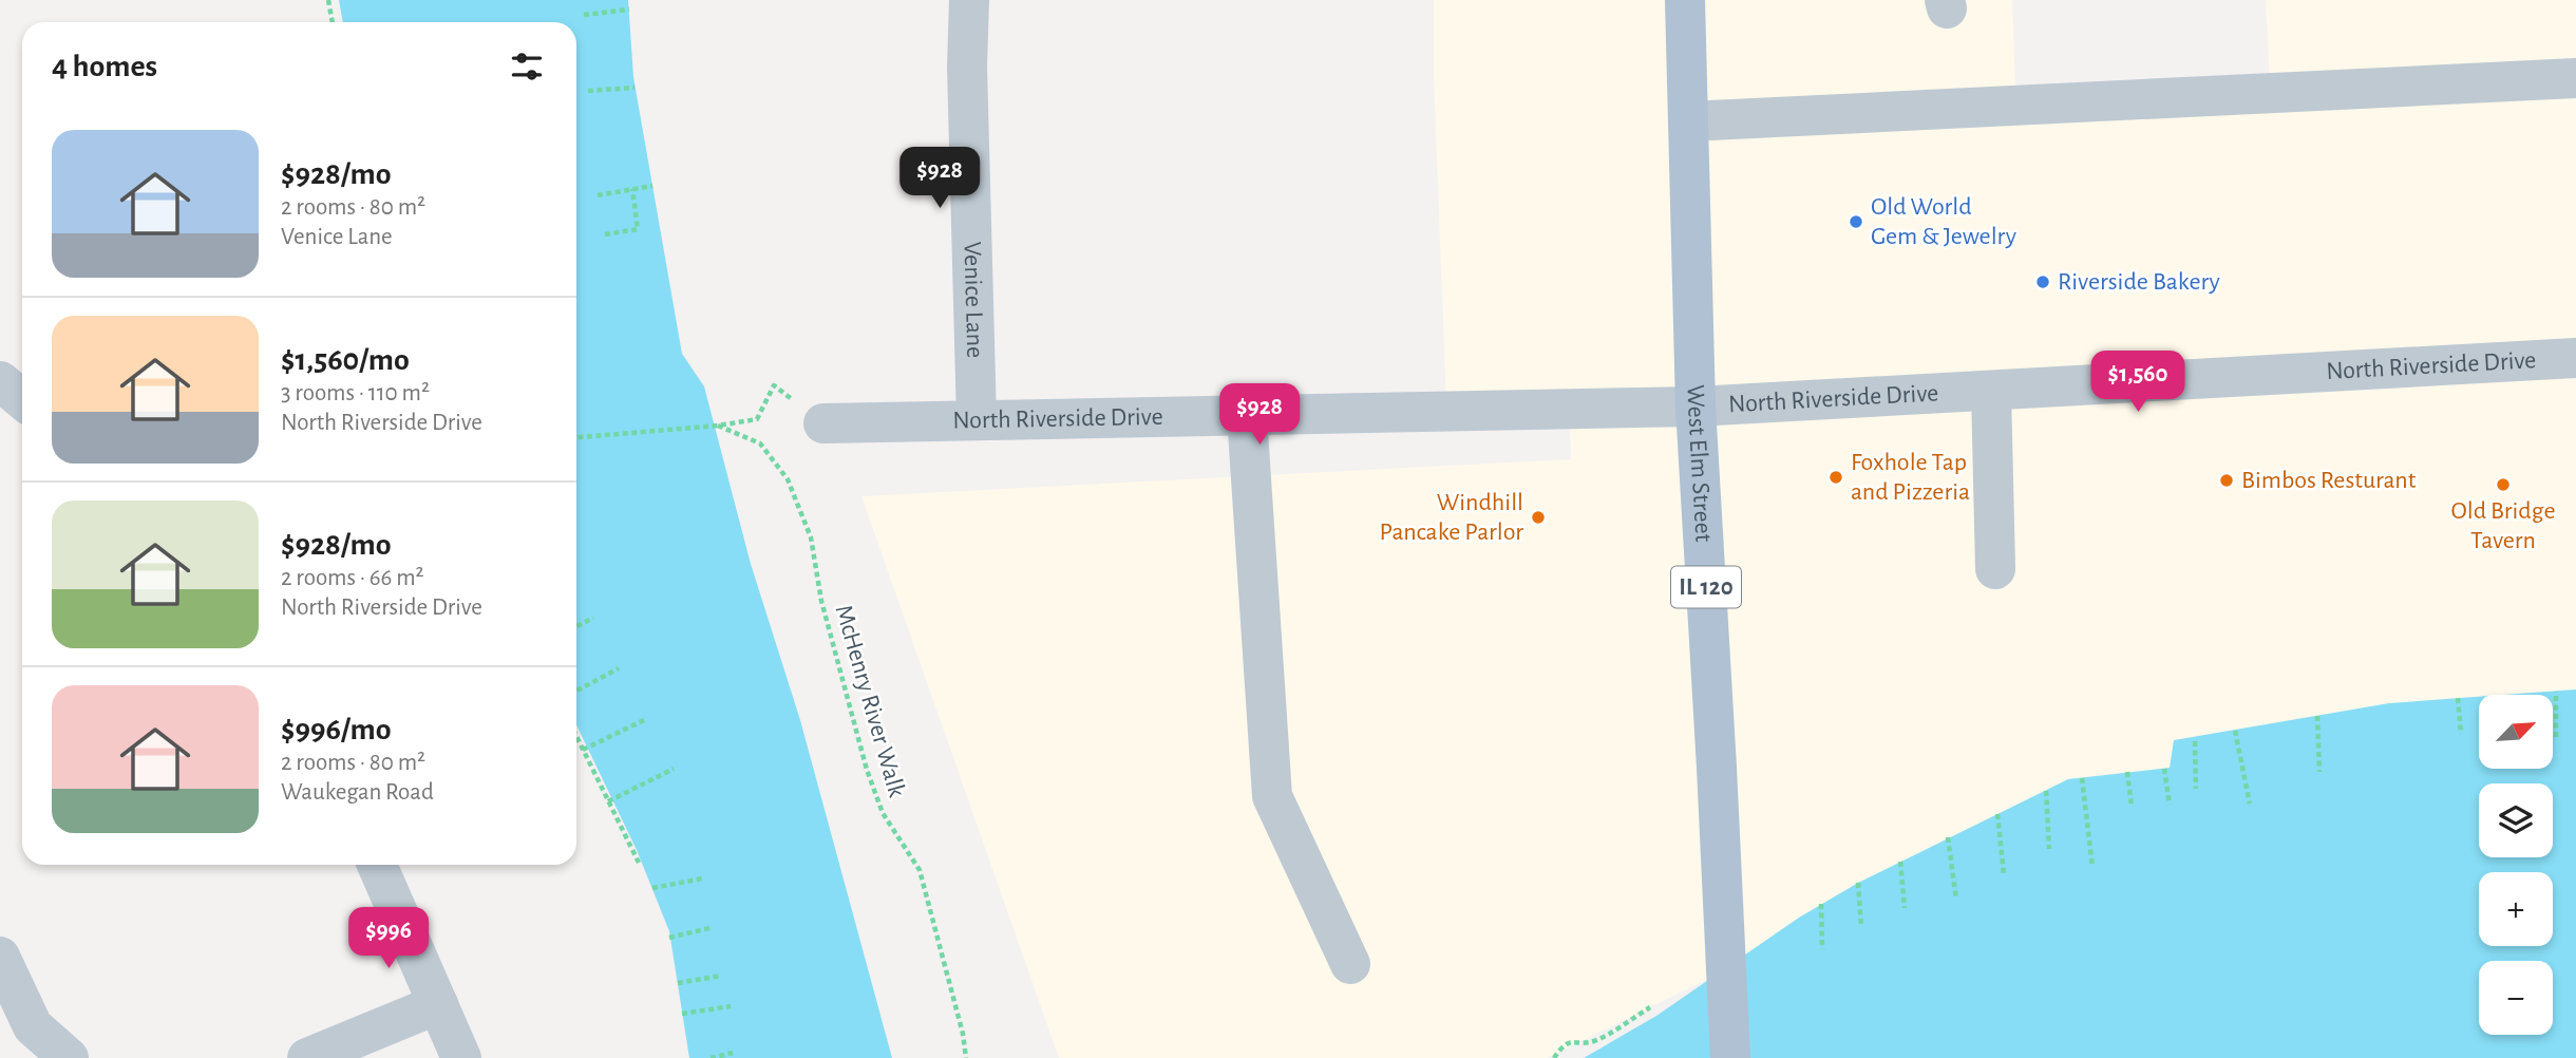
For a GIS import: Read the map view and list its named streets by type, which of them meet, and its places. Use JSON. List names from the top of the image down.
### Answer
{
  "streets": {
    "main road": ["West Elm Street", "IL 120"],
    "street": ["Venice Lane", "North Riverside Drive"],
    "path": ["McHenry River Walk"]
  },
  "crossings": [
    ["Venice Lane", "North Riverside Drive"],
    ["North Riverside Drive", "West Elm Street"]
  ],
  "places": [
    "Old World Gem & Jewelry",
    "Riverside Bakery",
    "Foxhole Tap and Pizzeria",
    "Bimbos Resturant",
    "Old Bridge Tavern",
    "Windhill Pancake Parlor"
  ],
  "north": "top right",
  "page": {
    "heading": "4 homes",
    "list": [
      {
        "name": "$928/mo",
        "note": "2 rooms · 80 m² · Venice Lane"
      },
      {
        "name": "$1,560/mo",
        "note": "3 rooms · 110 m² · North Riverside Drive"
      },
      {
        "name": "$928/mo",
        "note": "2 rooms · 66 m² · North Riverside Drive"
      },
      {
        "name": "$996/mo",
        "note": "2 rooms · 80 m² · Waukegan Road"
      }
    ],
    "price": [
      "$928",
      "$1,560",
      "$928",
      "$996"
    ],
    "map_buttons": ["+", "−"]
  }
}
